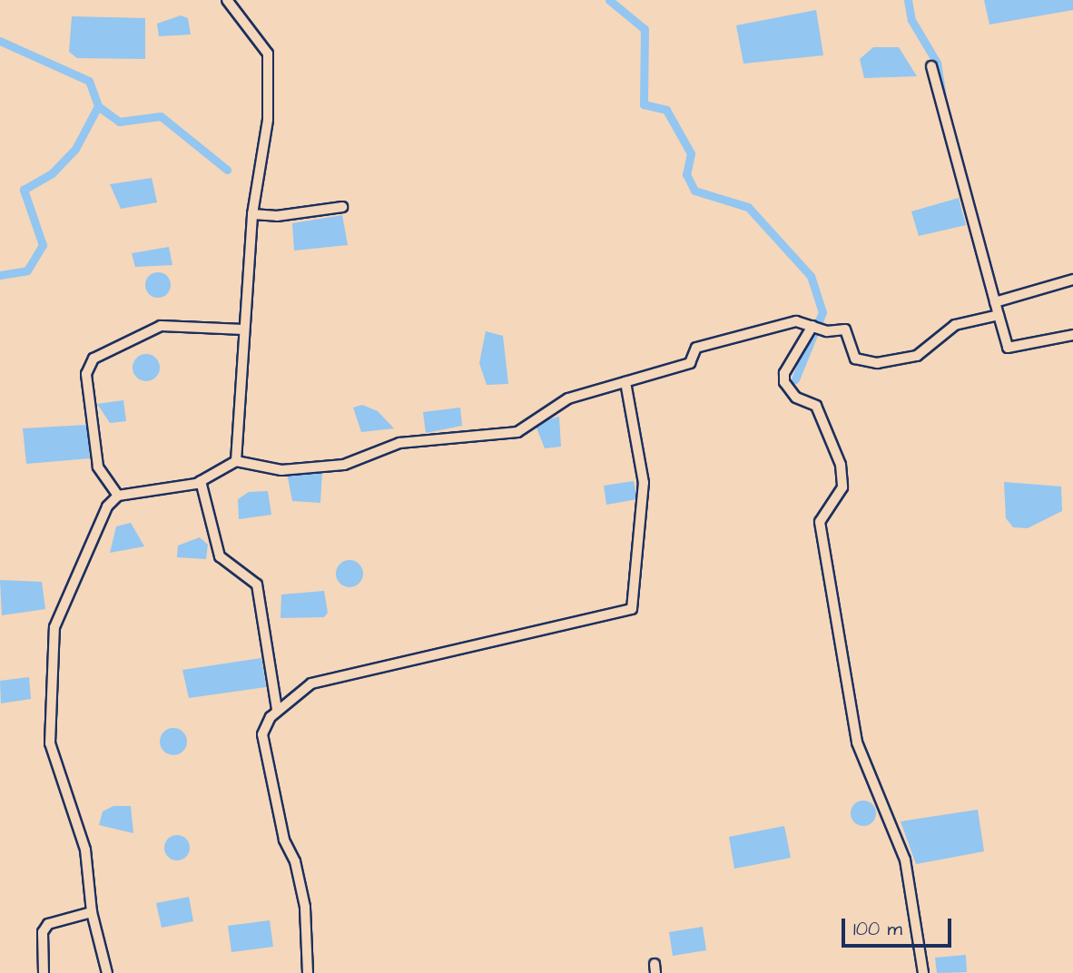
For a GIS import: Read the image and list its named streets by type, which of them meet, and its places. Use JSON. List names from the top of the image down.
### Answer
{
  "scale_bar": "100 m"
}
